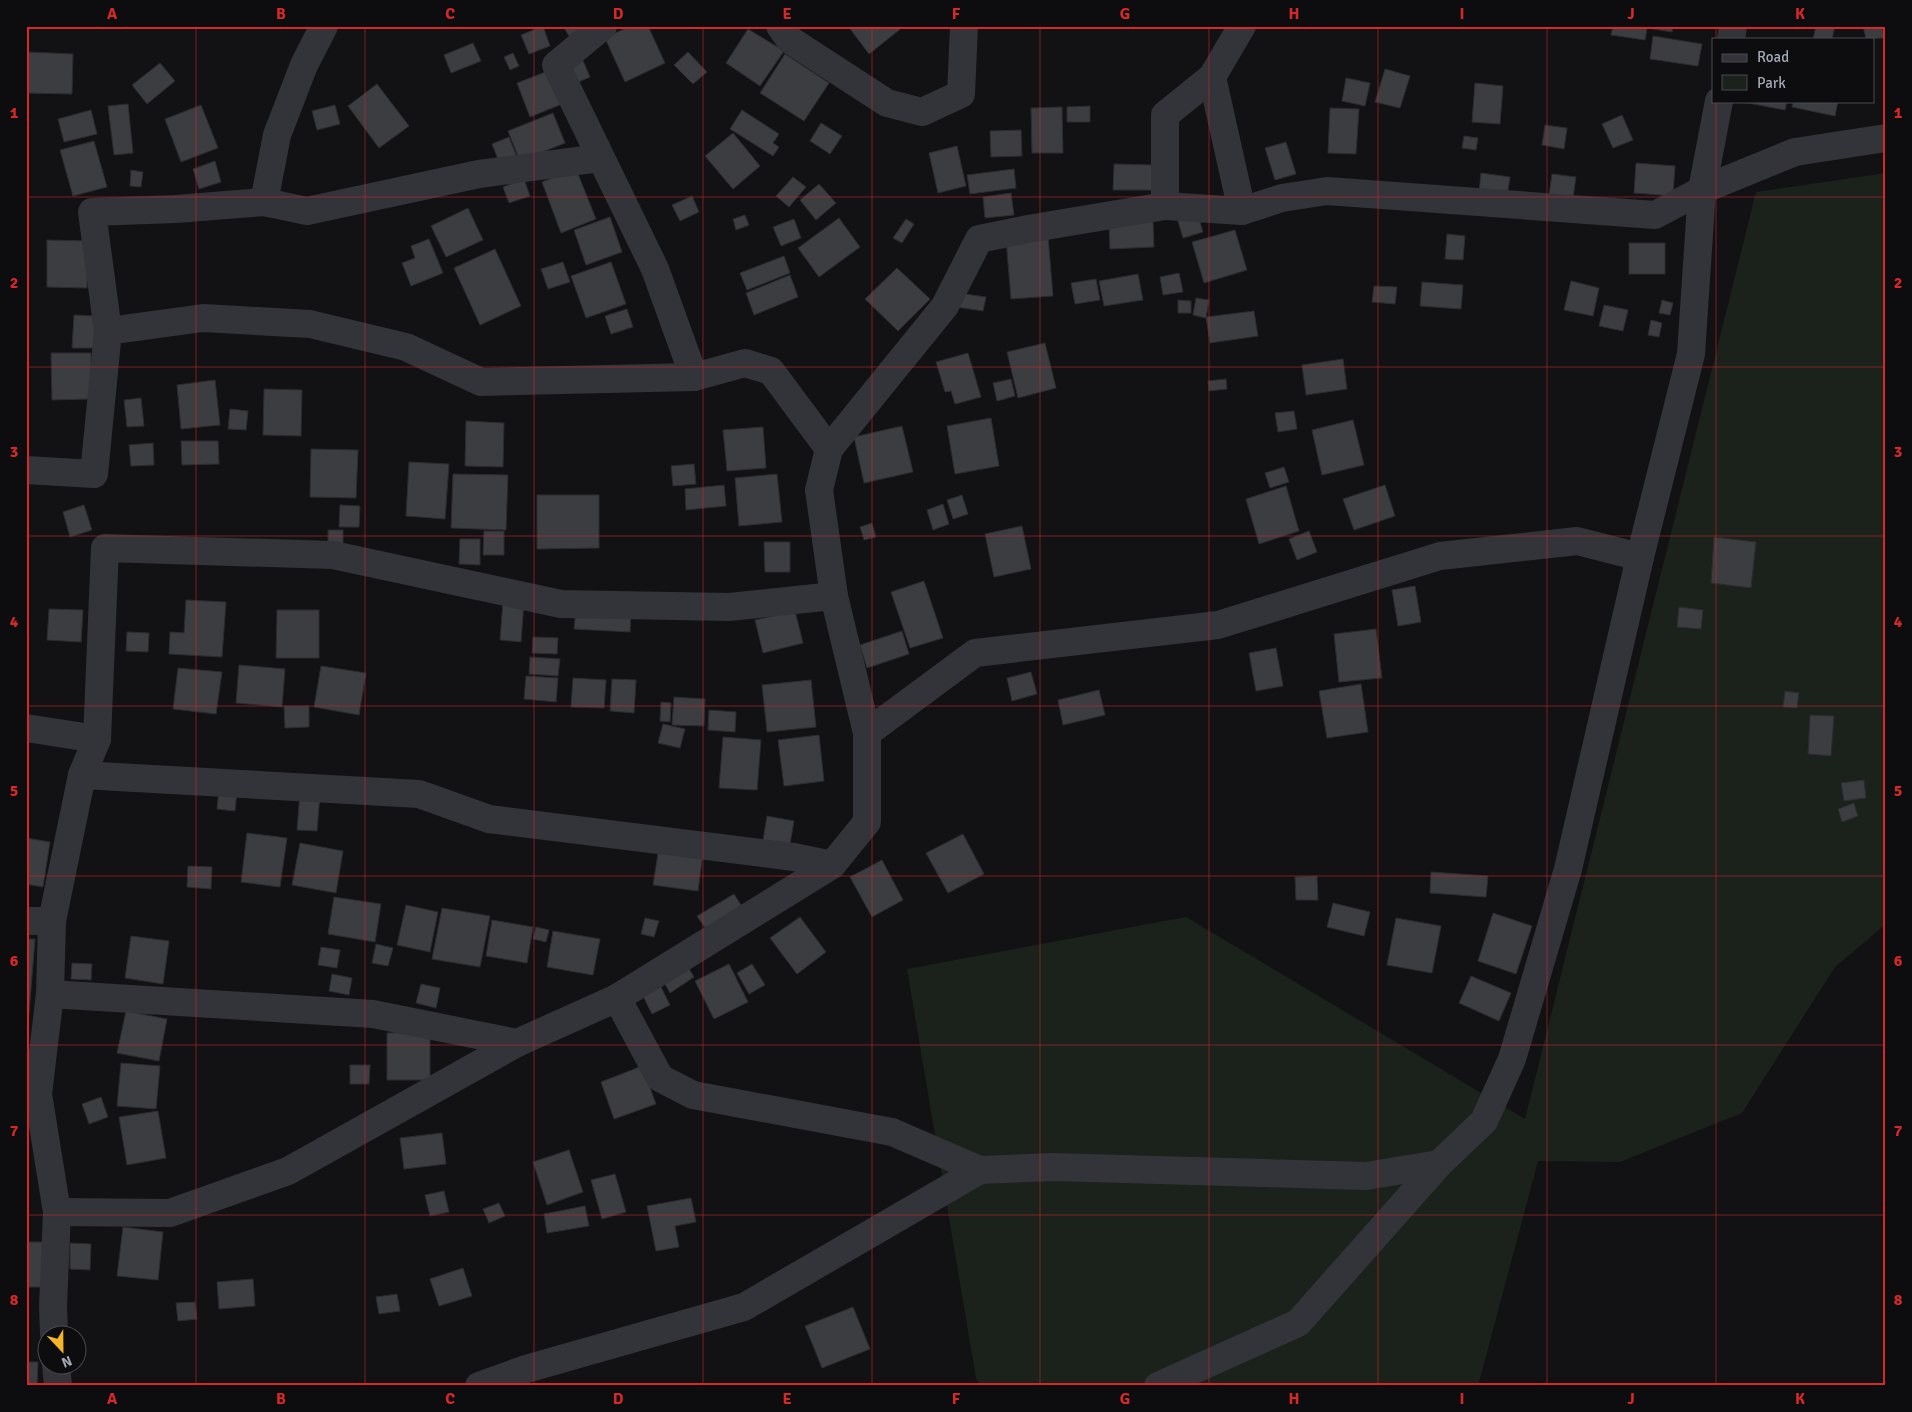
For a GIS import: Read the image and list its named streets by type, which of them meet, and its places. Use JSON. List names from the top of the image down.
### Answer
{
  "legend": ["Road", "Park"],
  "north": "bottom",
  "grid": {
    "columns": [
      "A",
      "B",
      "C",
      "D",
      "E",
      "F",
      "G",
      "H",
      "I",
      "J",
      "K"
    ],
    "rows": [
      "1",
      "2",
      "3",
      "4",
      "5",
      "6",
      "7",
      "8"
    ]
  }
}
